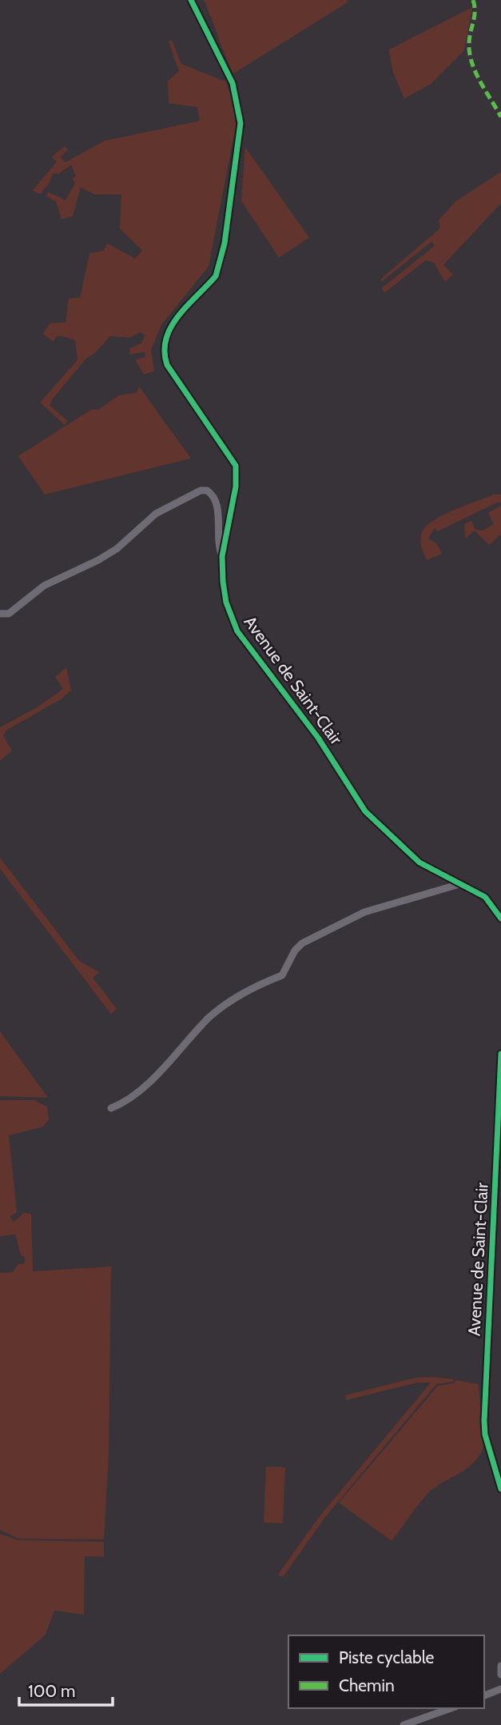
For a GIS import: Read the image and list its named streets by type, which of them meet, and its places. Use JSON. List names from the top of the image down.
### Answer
{
  "streets": {
    "street": ["Avenue de Saint-Clair"]
  },
  "legend": ["Piste cyclable", "Chemin"],
  "scale_bar": "100 m"
}
